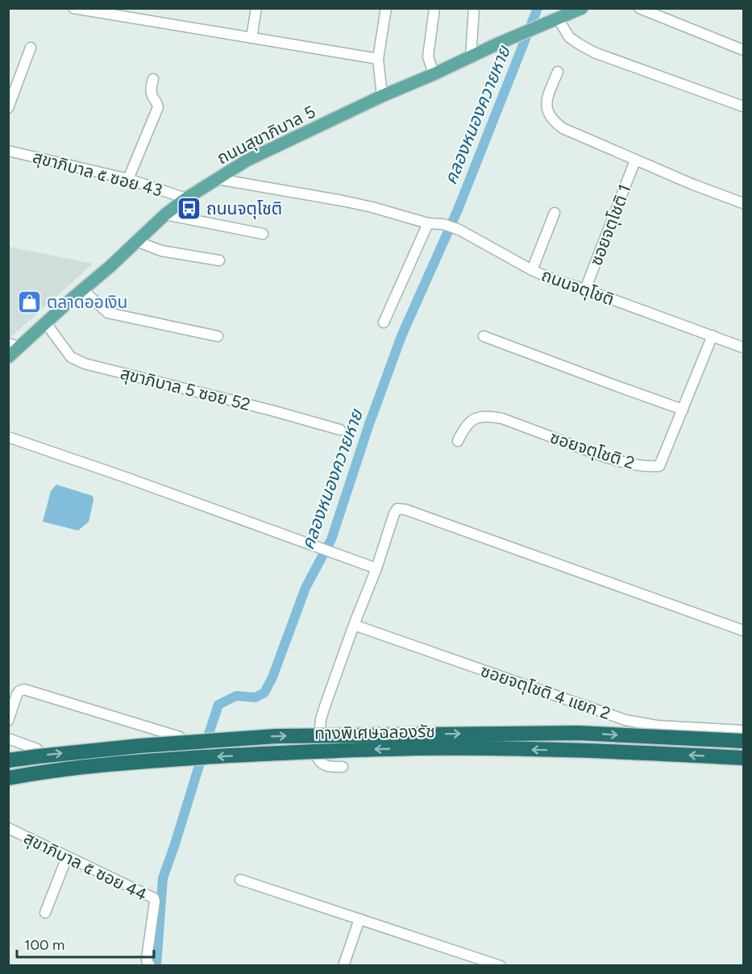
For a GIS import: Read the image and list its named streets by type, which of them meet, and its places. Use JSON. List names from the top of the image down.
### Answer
{
  "streets": {
    "highway": ["ทางพิเศษฉลองรัช"],
    "main road": ["ถนนสุขาภิบาล 5"],
    "street": [
      "สุขาภิบาล ๕ ซอย 43",
      "ซอยจตุโชติ 1",
      "ถนนจตุโชติ",
      "สุขาภิบาล 5 ซอย 52",
      "ซอยจตุโชติ 2",
      "ซอยจตุโชติ 4 แยก 2",
      "สุขาภิบาล ๕ ซอย 44"
    ]
  },
  "crossings": [
    ["ถนนสุขาภิบาล 5", "สุขาภิบาล ๕ ซอย 43"],
    ["ถนนสุขาภิบาล 5", "ถนนจตุโชติ"],
    ["ถนนสุขาภิบาล 5", "สุขาภิบาล 5 ซอย 52"],
    ["ซอยจตุโชติ 1", "ถนนจตุโชติ"],
    ["ถนนจตุโชติ", "ซอยจตุโชติ 2"]
  ],
  "water": ["คลองหนองควายหาย"],
  "places": {
    "bus stop": ["ถนนจตุโชติ"],
    "shop": ["ตลาดออเงิน"]
  },
  "scale_bar": "100 m"
}
